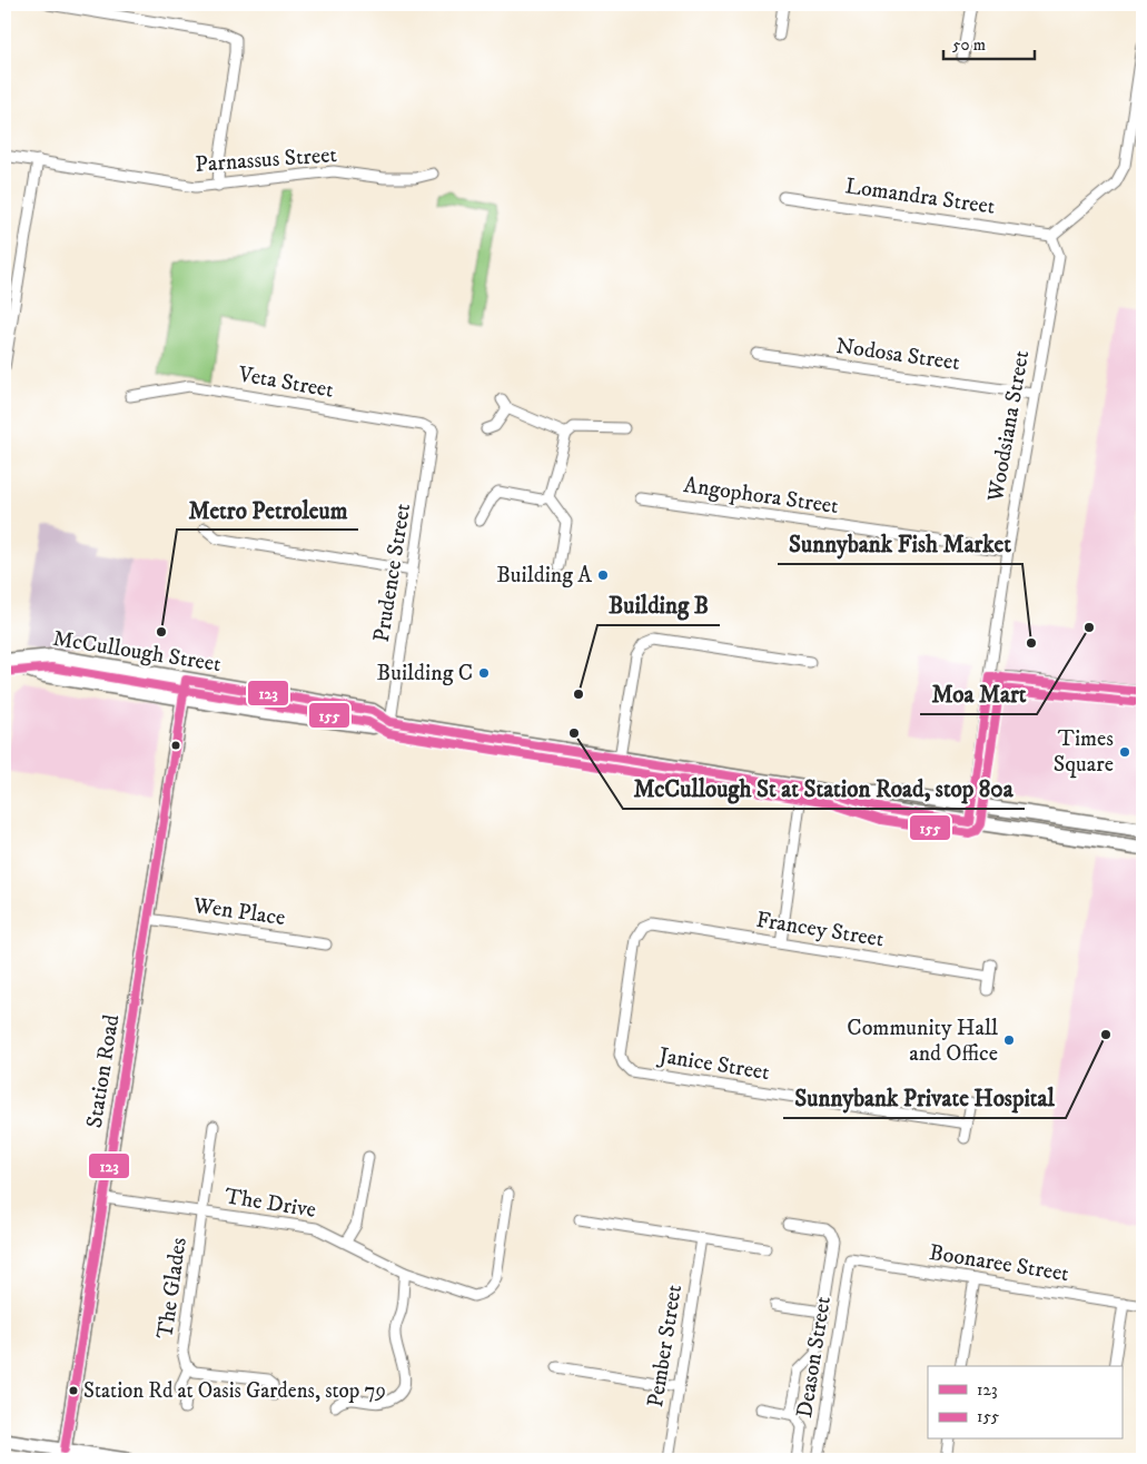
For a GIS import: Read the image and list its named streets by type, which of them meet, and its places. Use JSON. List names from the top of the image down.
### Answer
{
  "streets": {
    "main road": ["McCullough Street"],
    "street": [
      "Parnassus Street",
      "Lomandra Street",
      "Nodosa Street",
      "Veta Street",
      "Woodsiana Street",
      "Angophora Street",
      "Prudence Street",
      "Wen Place",
      "Francey Street",
      "Janice Street",
      "Station Road",
      "The Drive",
      "Boonaree Street",
      "The Glades",
      "Pember Street",
      "Deason Street"
    ]
  },
  "crossings": [
    ["Lomandra Street", "Woodsiana Street"],
    ["Nodosa Street", "Woodsiana Street"],
    ["Veta Street", "Prudence Street"],
    ["Woodsiana Street", "Angophora Street"],
    ["Woodsiana Street", "McCullough Street"],
    ["Prudence Street", "McCullough Street"],
    ["McCullough Street", "Station Road"],
    ["Wen Place", "Station Road"],
    ["Francey Street", "Janice Street"],
    ["Station Road", "The Drive"],
    ["The Drive", "The Glades"],
    ["Boonaree Street", "Deason Street"]
  ],
  "places": [
    "Building A",
    "Moa Mart",
    "Metro Petroleum",
    "Sunnybank Fish Market",
    "Building C",
    "Building B",
    "McCullough St at Station Road, stop 80a",
    "Times Square",
    "Sunnybank Private Hospital",
    "Community Hall and Office",
    "Station Rd at Oasis Gardens, stop 79"
  ],
  "lines": ["transit line 155", "transit line 123"],
  "legend": ["123", "155"],
  "scale_bar": "50 m"
}
